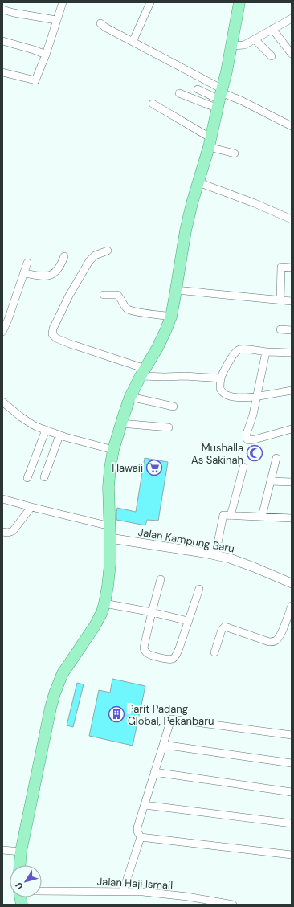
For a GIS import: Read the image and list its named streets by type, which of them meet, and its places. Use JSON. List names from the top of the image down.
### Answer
{
  "streets": {
    "street": ["Jalan Kampung Baru", "Jalan Haji Ismail"]
  },
  "places": {
    "mosque": ["Mushalla As Sakinah"],
    "supermarket": ["Hawaii"],
    "building": ["Parit Padang Global, Pekanbaru"]
  },
  "north": "bottom left"
}
